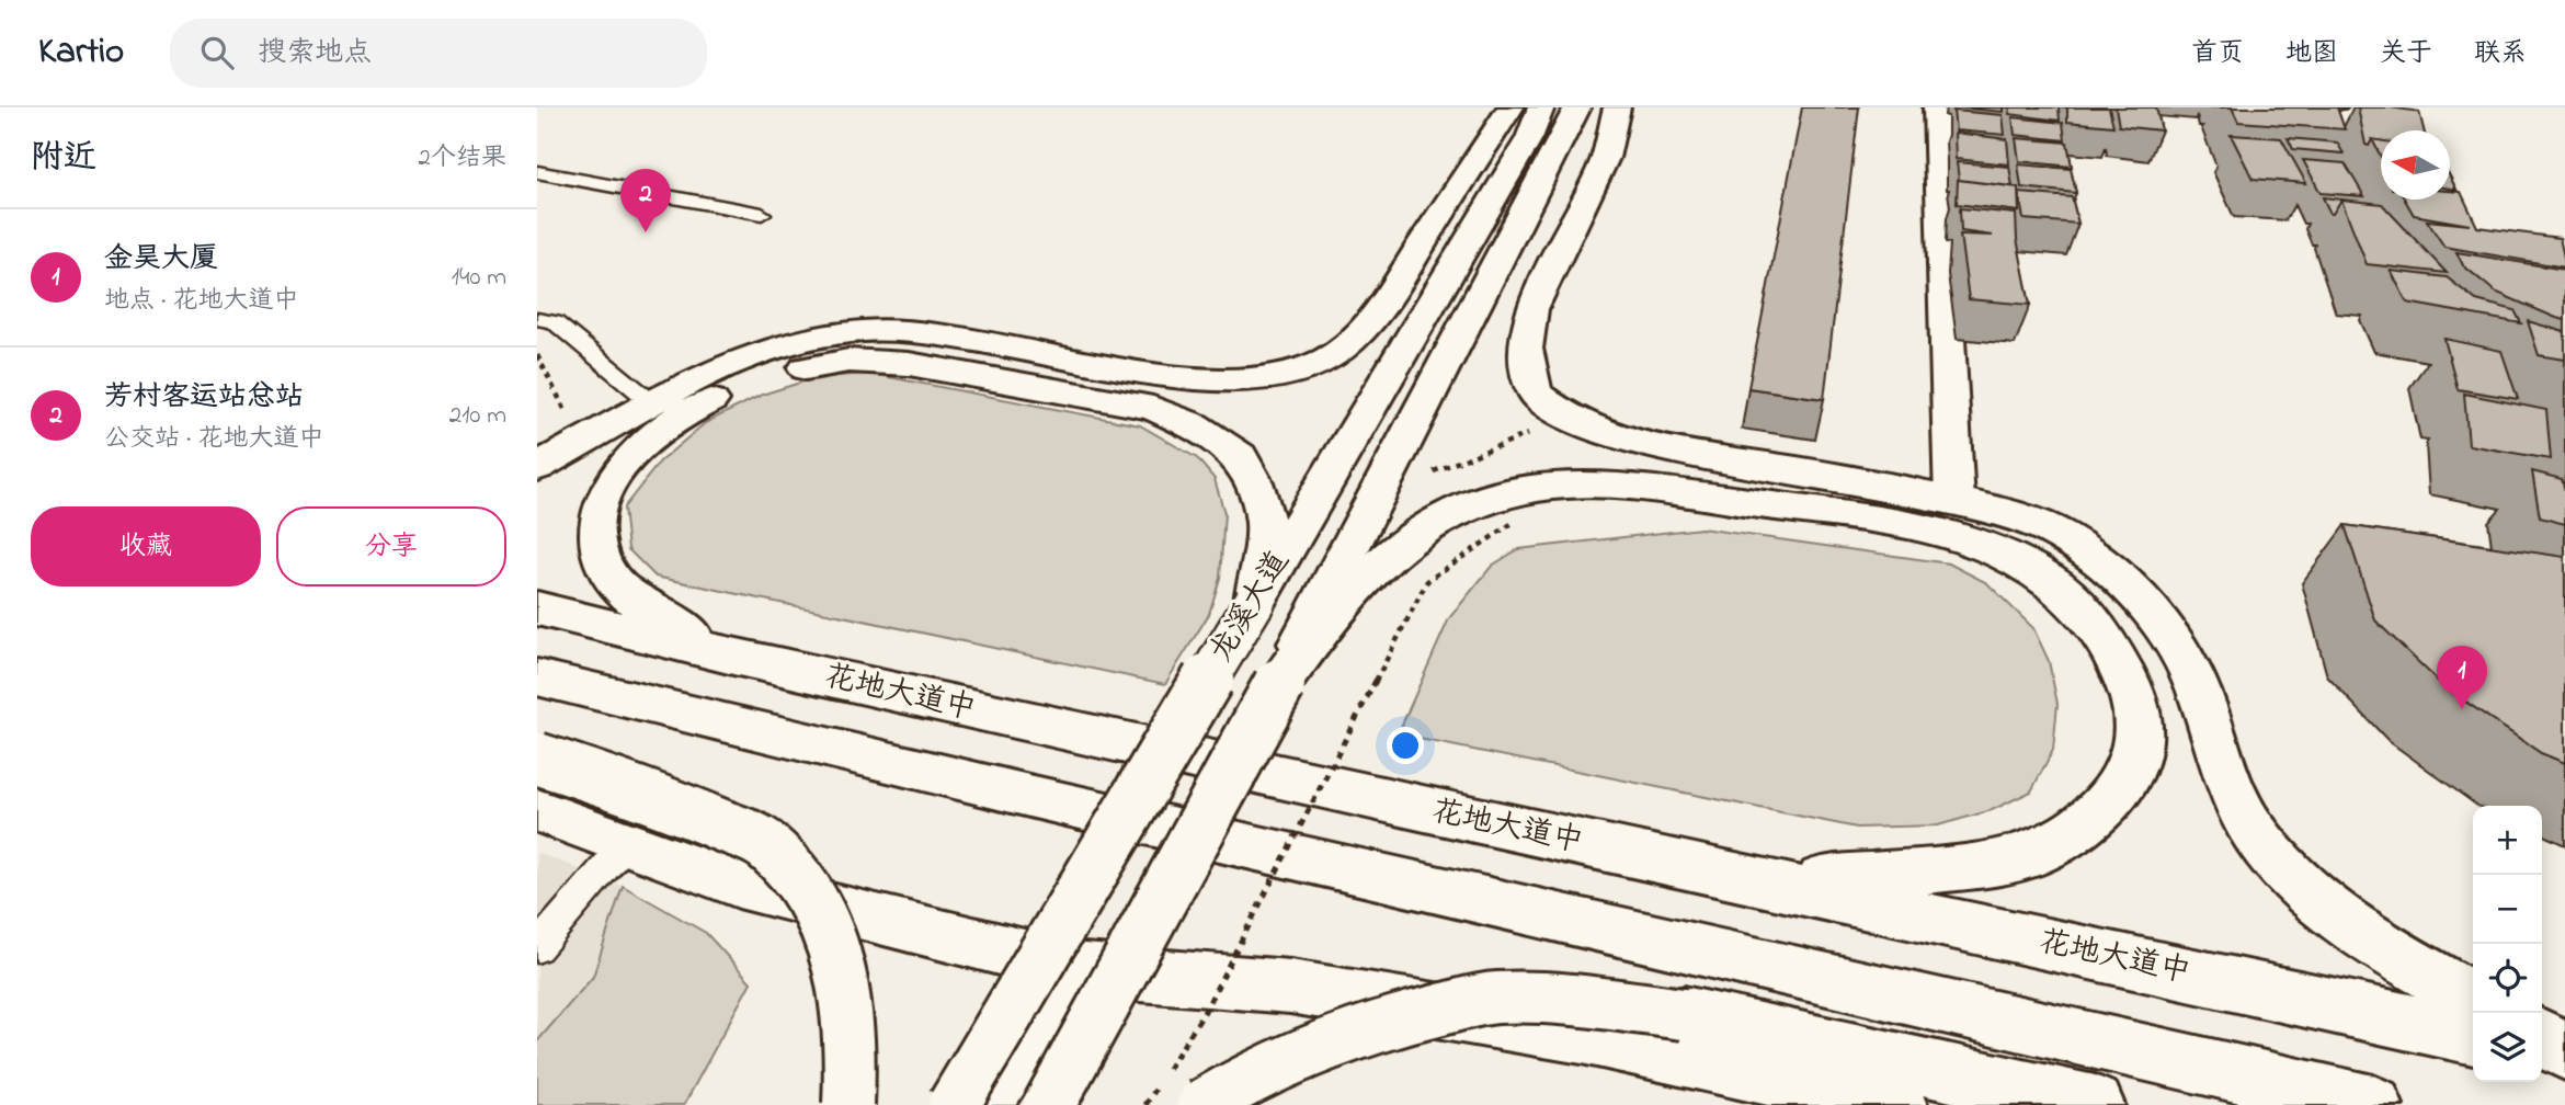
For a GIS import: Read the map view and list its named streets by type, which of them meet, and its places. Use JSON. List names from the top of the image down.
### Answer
{
  "streets": {
    "main road": ["龙溪大道", "花地大道中"]
  },
  "north": "left",
  "page": {
    "header": "Kartio",
    "search": "搜索地点",
    "nav": [
      "首页",
      "地图",
      "关于",
      "联系"
    ],
    "heading": ["附近", "2个结果"],
    "pins": ["2", "1"],
    "list": [
      {
        "mark": "1",
        "name": "金昊大厦",
        "note": "地点 · 花地大道中",
        "value": "140 m"
      },
      {
        "mark": "2",
        "name": "芳村客运站总站",
        "note": "公交站 · 花地大道中",
        "value": "210 m"
      }
    ],
    "buttons": ["收藏", "分享"],
    "map_buttons": ["+", "−"]
  }
}
